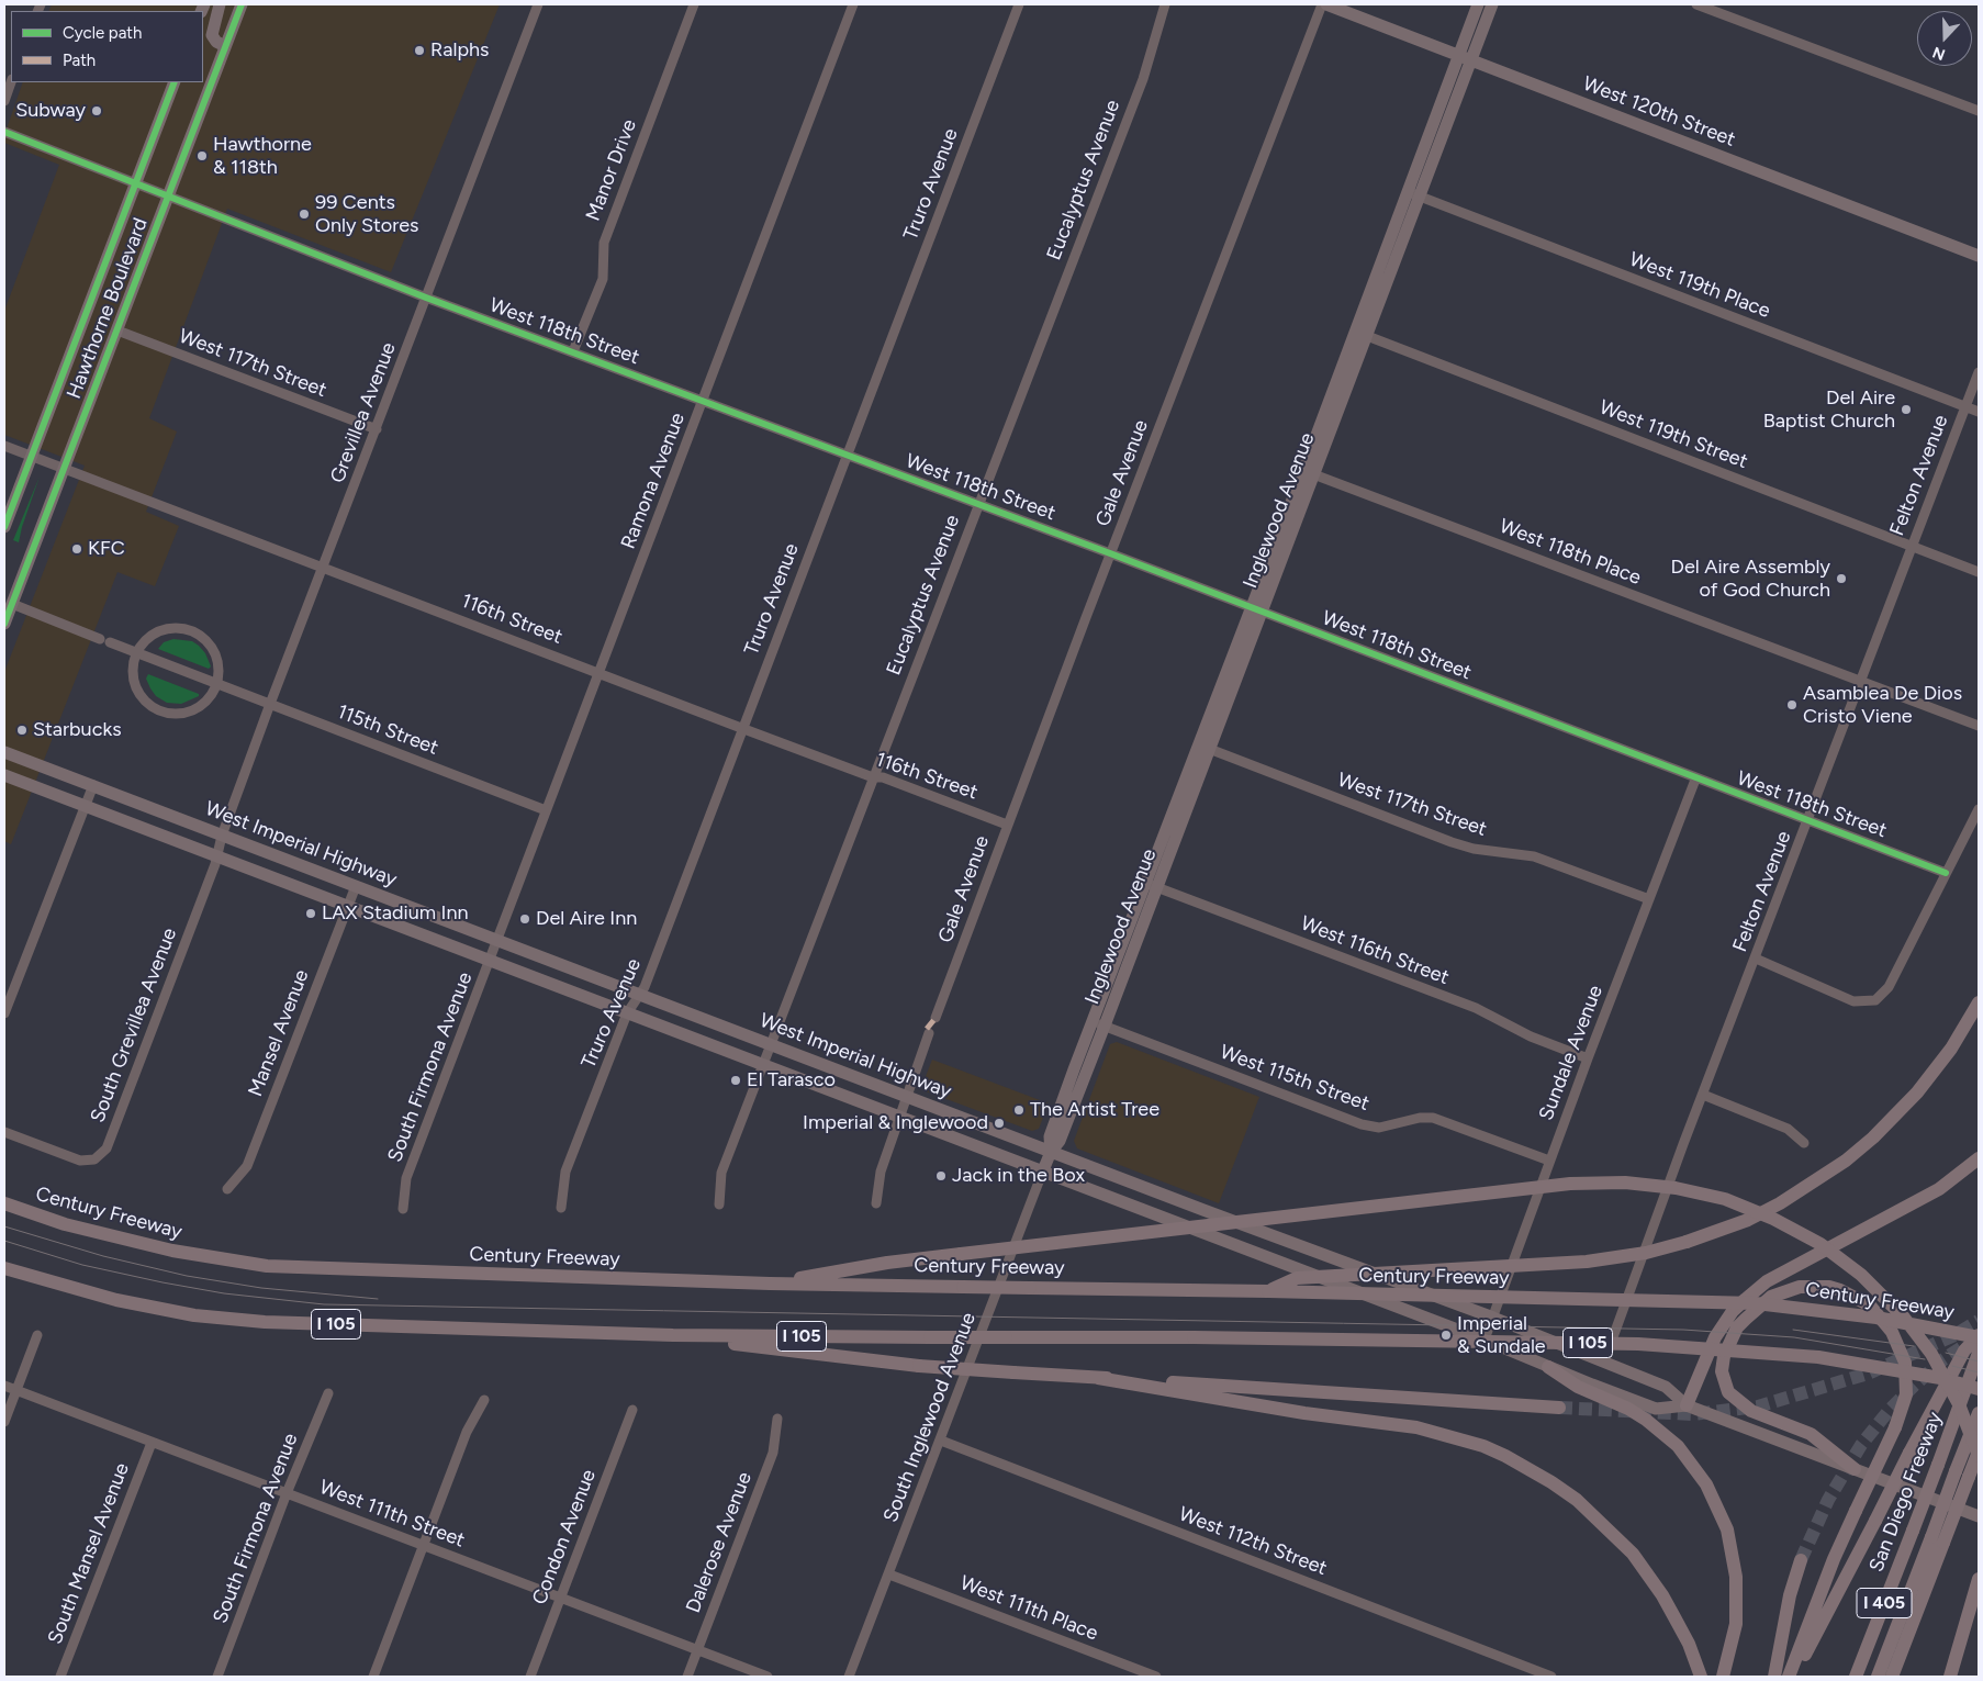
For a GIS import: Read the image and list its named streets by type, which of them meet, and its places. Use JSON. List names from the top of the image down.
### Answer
{
  "streets": {
    "highway": [
      "Century Freeway",
      "I 105",
      "San Diego Freeway",
      "I 405"
    ],
    "main road": [
      "West 120th Street",
      "Hawthorne Boulevard",
      "Inglewood Avenue",
      "West Imperial Highway"
    ],
    "street": [
      "Manor Drive",
      "Eucalyptus Avenue",
      "Truro Avenue",
      "West 119th Place",
      "West 118th Street",
      "West 117th Street",
      "Grevillea Avenue",
      "West 119th Street",
      "Gale Avenue",
      "Felton Avenue",
      "Ramona Avenue",
      "West 118th Place",
      "116th Street",
      "115th Street",
      "West 116th Street",
      "South Grevillea Avenue",
      "Mansel Avenue",
      "Sundale Avenue",
      "South Firmona Avenue",
      "West 115th Street",
      "South Inglewood Avenue",
      "West 111th Street",
      "Condon Avenue",
      "West 112th Street",
      "Dalerose Avenue",
      "South Mansel Avenue",
      "West 111th Place"
    ]
  },
  "crossings": [
    ["West 120th Street", "Inglewood Avenue"],
    ["Manor Drive", "West 118th Street"],
    ["Eucalyptus Avenue", "West 118th Street"],
    ["Eucalyptus Avenue", "116th Street"],
    ["Eucalyptus Avenue", "West Imperial Highway"],
    ["Truro Avenue", "West 118th Street"],
    ["Truro Avenue", "116th Street"],
    ["Truro Avenue", "West Imperial Highway"],
    ["West 119th Place", "Felton Avenue"],
    ["West 119th Place", "Inglewood Avenue"],
    ["Hawthorne Boulevard", "West 118th Street"],
    ["Hawthorne Boulevard", "West 117th Street"],
    ["Hawthorne Boulevard", "116th Street"],
    ["Hawthorne Boulevard", "115th Street"],
    ["West 118th Street", "Grevillea Avenue"],
    ["West 118th Street", "Gale Avenue"],
    ["West 118th Street", "Felton Avenue"],
    ["West 118th Street", "Ramona Avenue"],
    ["West 118th Street", "Inglewood Avenue"],
    ["West 118th Street", "Sundale Avenue"],
    ["West 117th Street", "Grevillea Avenue"],
    ["West 117th Street", "Inglewood Avenue"],
    ["West 117th Street", "Sundale Avenue"],
    ["Grevillea Avenue", "116th Street"],
    ["Grevillea Avenue", "115th Street"],
    ["Grevillea Avenue", "West Imperial Highway"],
    ["Grevillea Avenue", "South Grevillea Avenue"],
    ["West 119th Street", "Felton Avenue"],
    ["West 119th Street", "Inglewood Avenue"],
    ["Gale Avenue", "116th Street"],
    ["Felton Avenue", "West 118th Place"],
    ["Felton Avenue", "West Imperial Highway"],
    ["Ramona Avenue", "116th Street"],
    ["Ramona Avenue", "115th Street"],
    ["Ramona Avenue", "West Imperial Highway"],
    ["Ramona Avenue", "South Firmona Avenue"],
    ["Inglewood Avenue", "West 118th Place"],
    ["Inglewood Avenue", "West Imperial Highway"],
    ["Inglewood Avenue", "West 116th Street"],
    ["Inglewood Avenue", "West 115th Street"],
    ["Inglewood Avenue", "South Inglewood Avenue"],
    ["West Imperial Highway", "South Grevillea Avenue"],
    ["West Imperial Highway", "Mansel Avenue"],
    ["West Imperial Highway", "Sundale Avenue"],
    ["West Imperial Highway", "South Firmona Avenue"],
    ["West Imperial Highway", "South Inglewood Avenue"],
    ["West 116th Street", "Sundale Avenue"],
    ["Sundale Avenue", "West 115th Street"],
    ["South Firmona Avenue", "West 111th Street"],
    ["South Inglewood Avenue", "West 112th Street"],
    ["South Inglewood Avenue", "West 111th Place"],
    ["West 111th Street", "Condon Avenue"],
    ["West 111th Street", "Dalerose Avenue"],
    ["West 111th Street", "South Mansel Avenue"]
  ],
  "places": [
    "Ralphs",
    "Subway",
    "Hawthorne & 118th",
    "99 Cents Only Stores",
    "Del Aire Baptist Church",
    "KFC",
    "Del Aire Assembly of God Church",
    "Asamblea De Dios Cristo Viene",
    "Starbucks",
    "LAX Stadium Inn",
    "Del Aire Inn",
    "El Tarasco",
    "The Artist Tree",
    "Imperial & Inglewood",
    "Jack in the Box",
    "Imperial & Sundale"
  ],
  "legend": ["Cycle path", "Path"],
  "north": "bottom"
}
